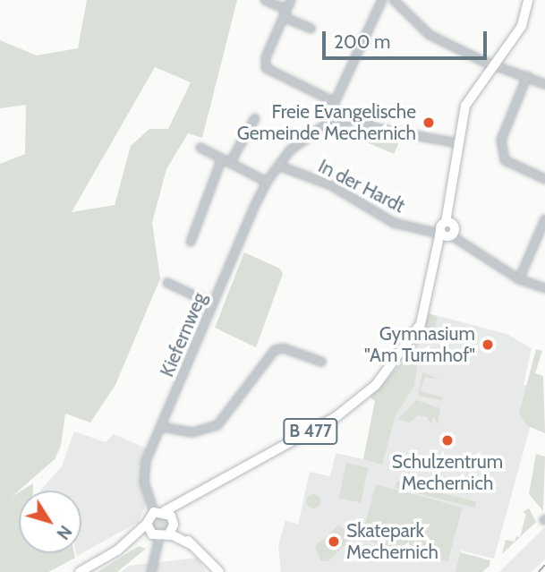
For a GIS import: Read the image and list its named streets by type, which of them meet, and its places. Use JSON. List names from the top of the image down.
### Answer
{
  "streets": {
    "main road": ["B 477"],
    "street": ["In der Hardt", "Kiefernweg"]
  },
  "crossings": [
    ["In der Hardt", "Kiefernweg"],
    ["In der Hardt", "B 477"],
    ["Kiefernweg", "B 477"]
  ],
  "places": [
    "Freie Evangelische Gemeinde Mechernich",
    "Gymnasium \"Am Turmhof\"",
    "Schulzentrum Mechernich",
    "Skatepark Mechernich"
  ],
  "scale_bar": "200 m",
  "north": "bottom right"
}
